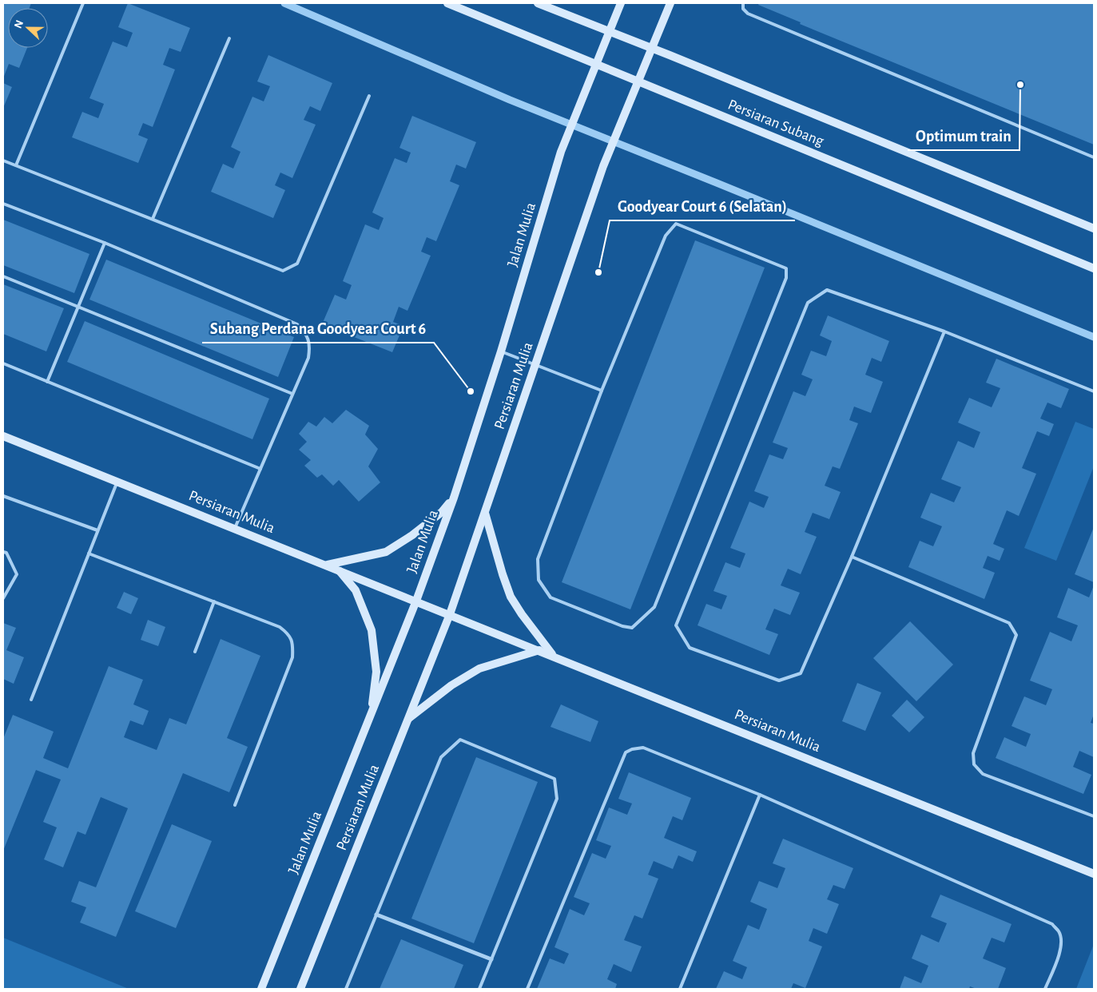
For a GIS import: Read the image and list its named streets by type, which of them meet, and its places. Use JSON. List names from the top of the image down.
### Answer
{
  "streets": {
    "main road": ["Persiaran Subang", "Jalan Mulia", "Persiaran Mulia"]
  },
  "crossings": [
    ["Persiaran Subang", "Jalan Mulia"],
    ["Persiaran Subang", "Persiaran Mulia"],
    ["Jalan Mulia", "Persiaran Mulia"]
  ],
  "places": ["Optimum train", "Goodyear Court 6 (Selatan)", "Subang Perdana Goodyear Court 6"],
  "north": "left"
}
